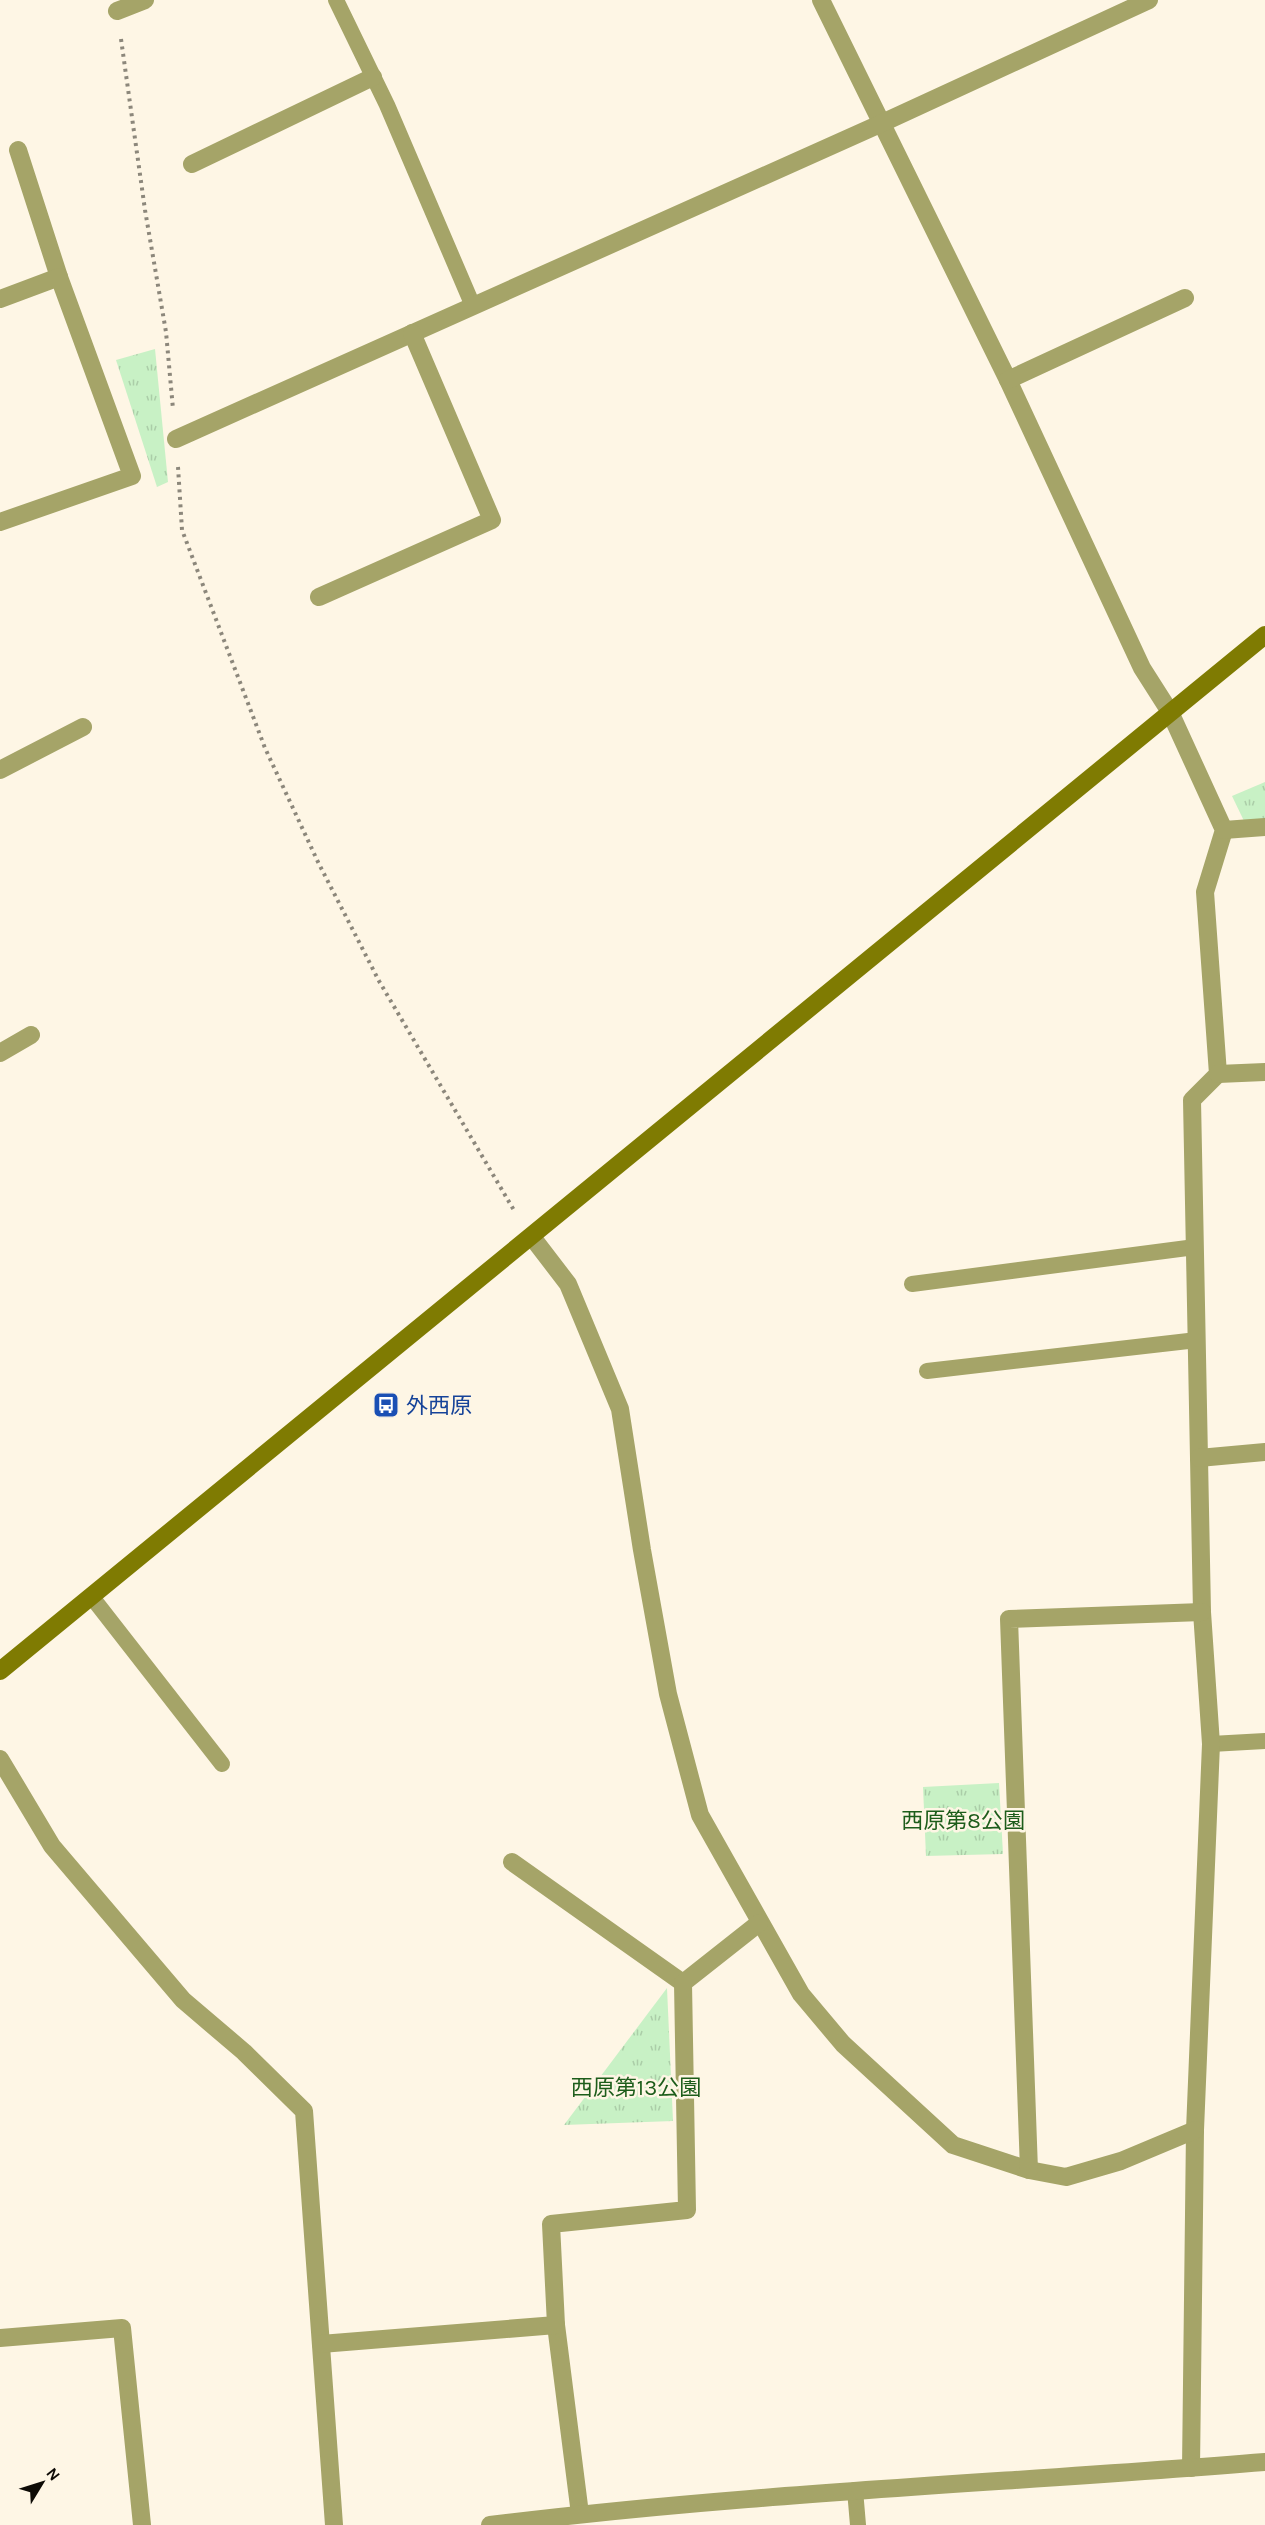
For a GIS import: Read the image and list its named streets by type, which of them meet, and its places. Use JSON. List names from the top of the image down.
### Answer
{
  "parks": ["西原第8公園", "西原第13公園"],
  "places": {
    "bus stop": ["外西原"]
  },
  "north": "top right"
}
